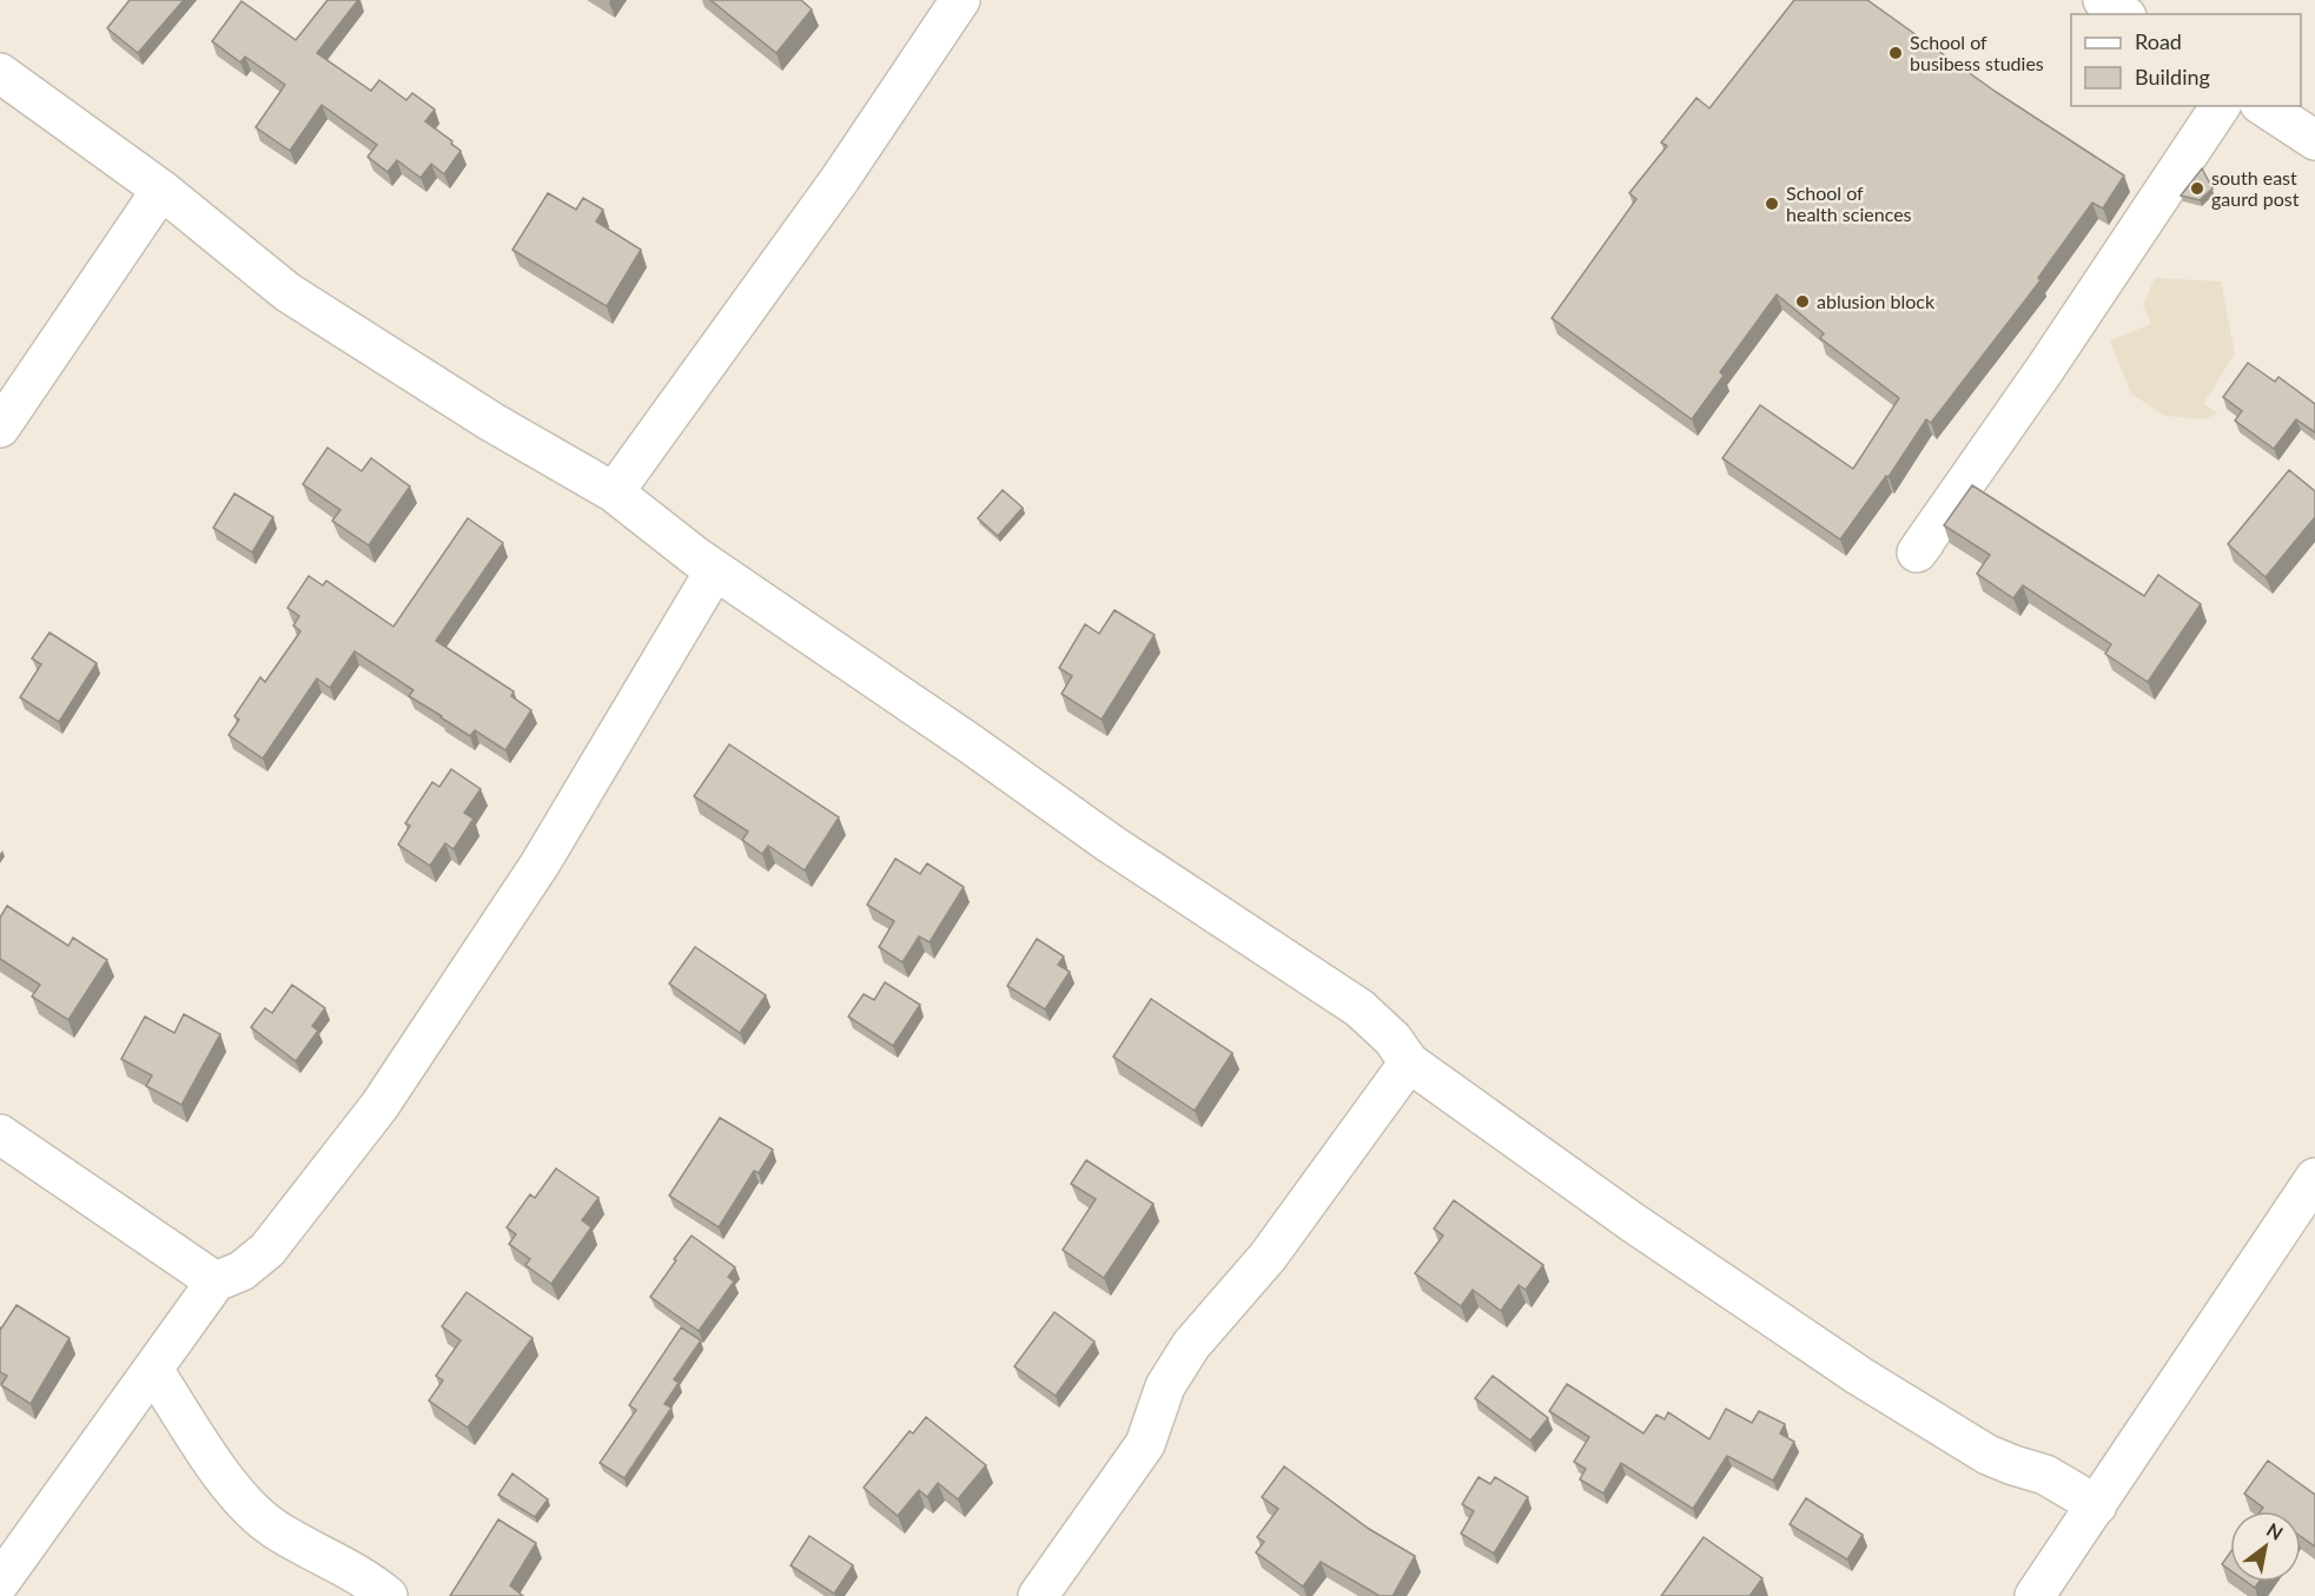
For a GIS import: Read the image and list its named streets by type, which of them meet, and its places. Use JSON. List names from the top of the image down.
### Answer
{
  "places": [
    "School of busibess studies",
    "south east gaurd post",
    "School of health sciences",
    "ablusion block"
  ],
  "legend": ["Road", "Building"],
  "north": "top right"
}
